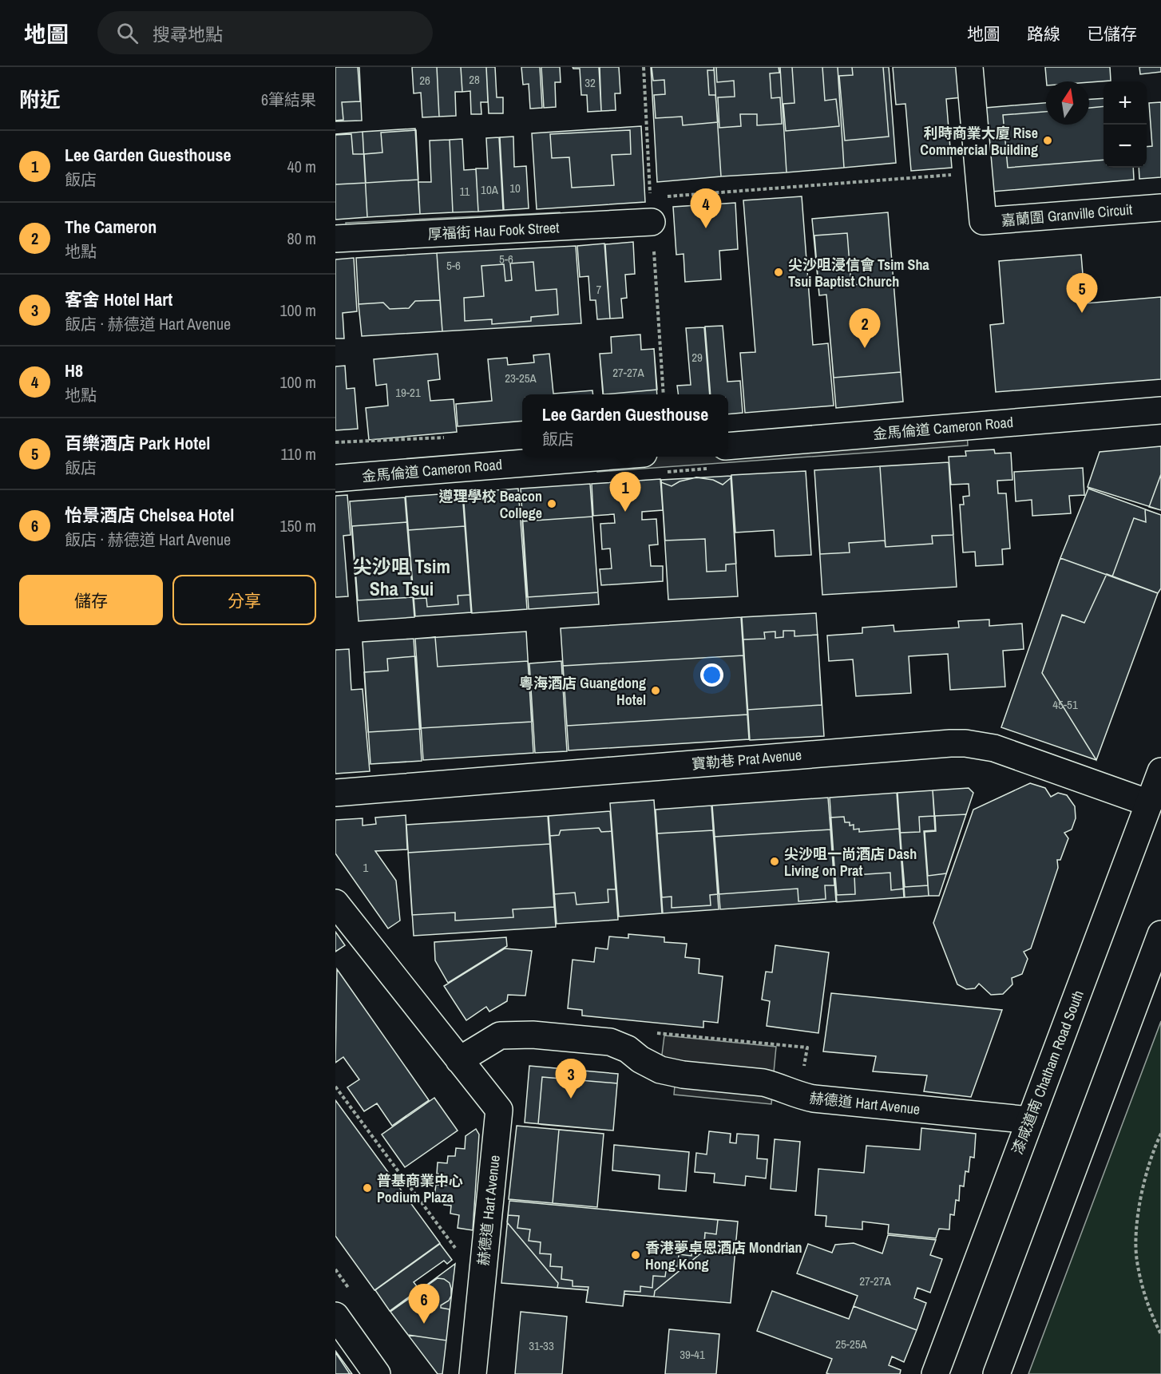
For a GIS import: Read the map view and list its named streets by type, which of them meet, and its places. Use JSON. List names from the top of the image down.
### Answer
{
  "streets": {
    "street": [
      "嘉蘭圍 Granville Circuit",
      "厚福街 Hau Fook Street",
      "金馬倫道 Cameron Road",
      "寶勒巷 Prat Avenue",
      "漆咸道南 Chatham Road South",
      "赫德道 Hart Avenue"
    ]
  },
  "crossings": [
    ["寶勒巷 Prat Avenue", "漆咸道南 Chatham Road South"],
    ["漆咸道南 Chatham Road South", "赫德道 Hart Avenue"]
  ],
  "districts": ["尖沙咀 Tsim Sha Tsui"],
  "places": [
    "利時商業大廈 Rise Commercial Building",
    "尖沙咀浸信會 Tsim Sha Tsui Baptist Church",
    "遵理學校 Beacon College",
    "粵海酒店 Guangdong Hotel",
    "尖沙咀一尚酒店 Dash Living on Prat",
    "普基商業中心 Podium Plaza",
    "香港夢卓恩酒店 Mondrian Hong Kong"
  ],
  "house_numbers": [
    "28",
    "26",
    "32",
    "10",
    "10A",
    "11",
    "5-6",
    "5-6",
    "7",
    "29",
    "27-27A",
    "23-25A",
    "19-21",
    "45-51",
    "1",
    "27-27A",
    "25-25A",
    "31-33",
    "39-41"
  ],
  "north": "top",
  "page": {
    "header": "地圖",
    "search": "搜尋地點",
    "nav": ["地圖", "路線", "已儲存"],
    "heading": ["附近", "6筆結果"],
    "map_buttons": ["+", "−"],
    "list": [
      {
        "mark": "1",
        "name": "Lee Garden Guesthouse",
        "note": "飯店",
        "value": "40 m"
      },
      {
        "mark": "2",
        "name": "The Cameron",
        "note": "地點",
        "value": "80 m"
      },
      {
        "mark": "3",
        "name": "客舍 Hotel Hart",
        "note": "飯店 · 赫德道 Hart Avenue",
        "value": "100 m"
      },
      {
        "mark": "4",
        "name": "H8",
        "note": "地點",
        "value": "100 m"
      },
      {
        "mark": "5",
        "name": "百樂酒店 Park Hotel",
        "note": "飯店",
        "value": "110 m"
      },
      {
        "mark": "6",
        "name": "怡景酒店 Chelsea Hotel",
        "note": "飯店 · 赫德道 Hart Avenue",
        "value": "150 m"
      }
    ],
    "pins": [
      "4",
      "5",
      "2",
      "1",
      "3",
      "6"
    ],
    "popup": ["Lee Garden Guesthouse", "飯店"],
    "buttons": ["儲存", "分享"]
  }
}
